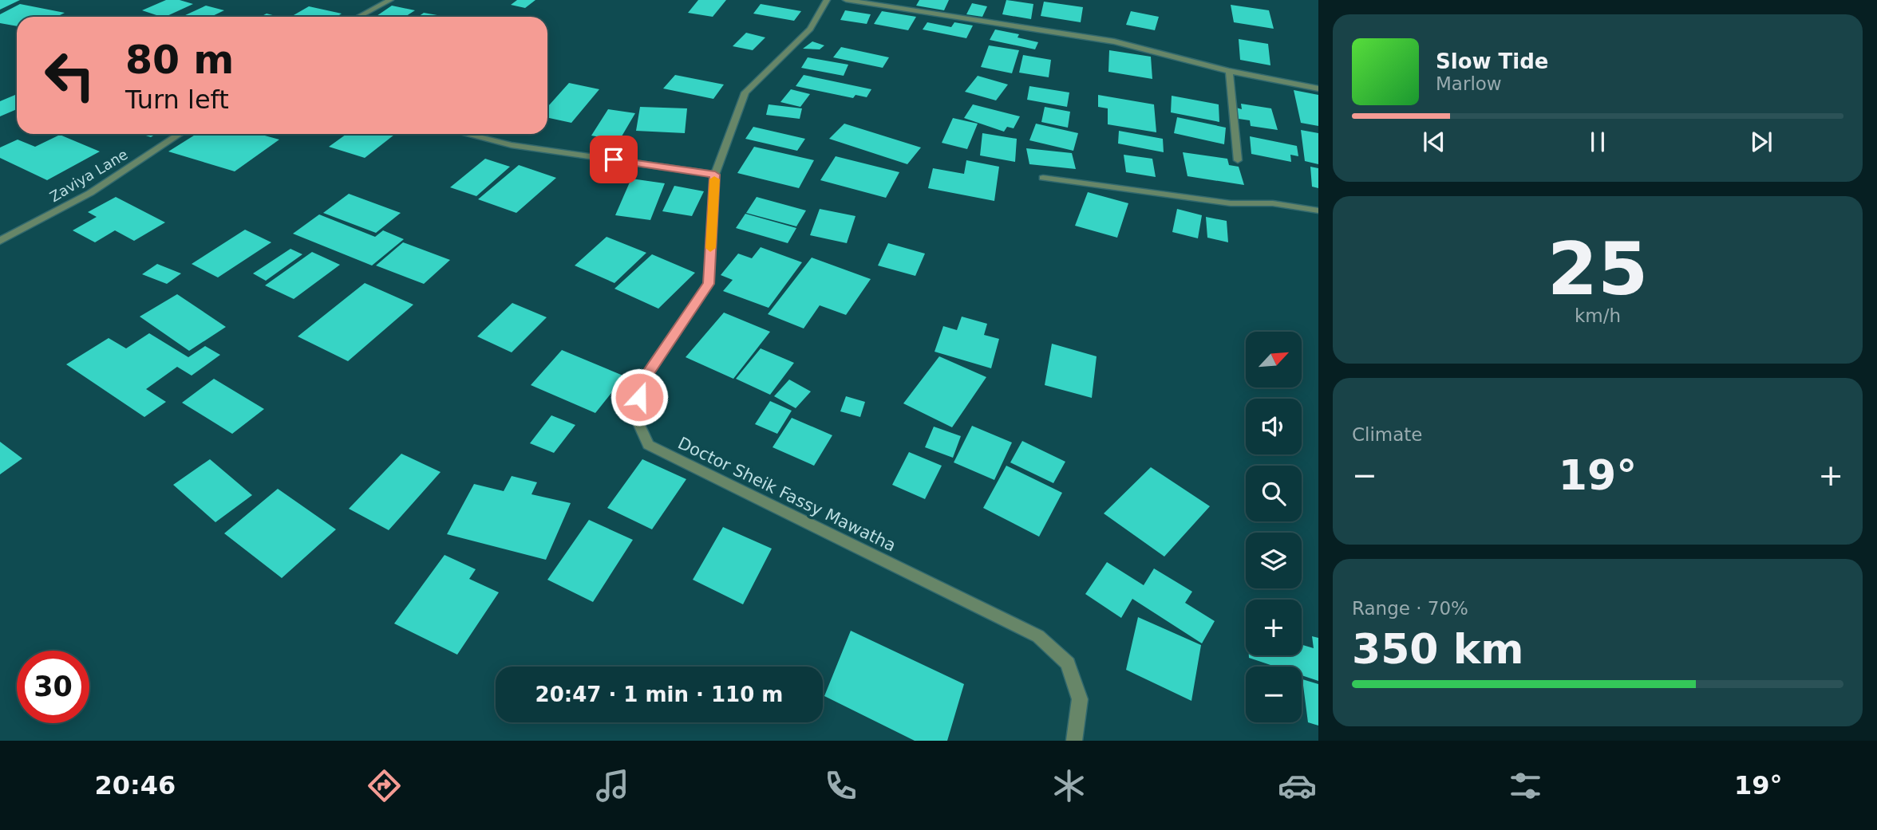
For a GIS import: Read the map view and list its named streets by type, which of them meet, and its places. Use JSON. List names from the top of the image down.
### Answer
{
  "streets": {
    "street": ["Zaviya Lane", "Doctor Sheik Fassy Mawatha"]
  },
  "north": "top right",
  "page": {
    "turn": ["80 m", "Turn left"],
    "song": ["Slow Tide", "Marlow"],
    "tile": [
      ["25", "km/h"],
      "Climate",
      ["Range · 70%", "350 km"]
    ],
    "map_buttons": ["+", "−"],
    "heat": ["−", "19°", "+"],
    "limit": "30",
    "trip": "20:47 · 1 min · 110 m",
    "tabs": ["20:46", "19°"]
  }
}
